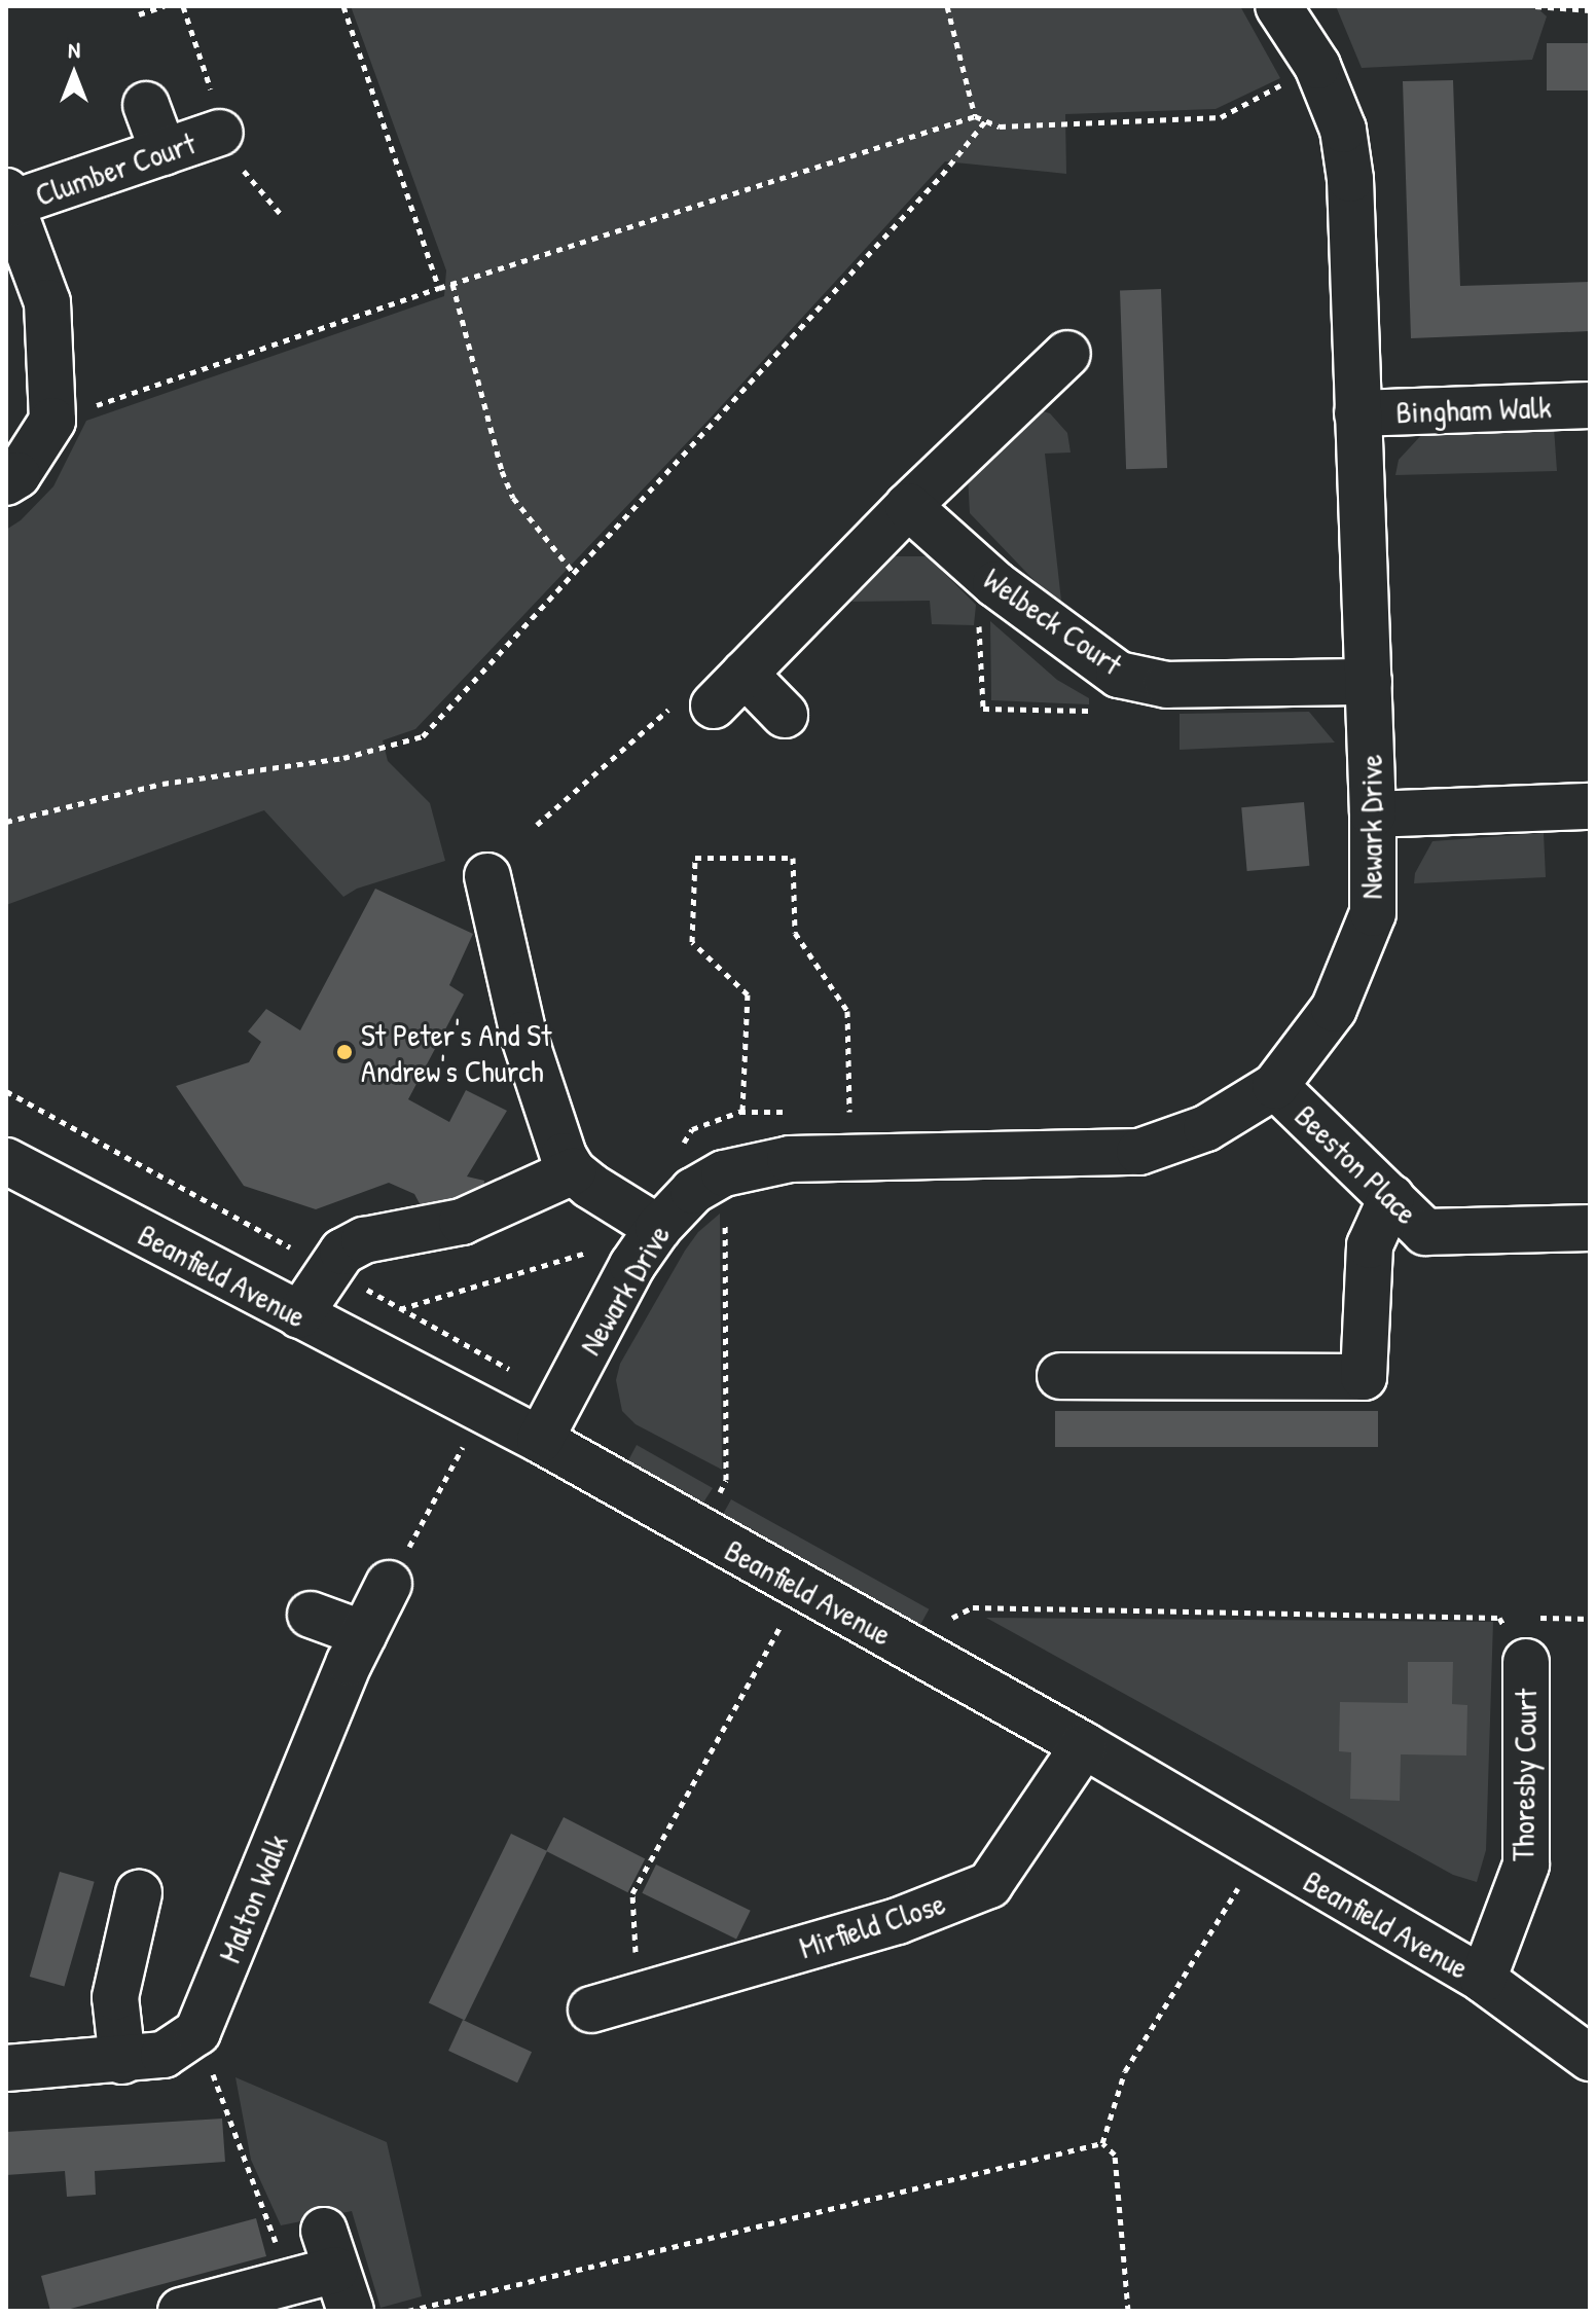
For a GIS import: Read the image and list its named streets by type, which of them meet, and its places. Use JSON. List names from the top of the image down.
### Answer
{
  "streets": {
    "street": [
      "Clumber Court",
      "Bingham Walk",
      "Welbeck Court",
      "Newark Drive",
      "Beeston Place",
      "Beanfield Avenue",
      "Thoresby Court",
      "Malton Walk",
      "Mirfield Close"
    ]
  },
  "crossings": [
    ["Bingham Walk", "Newark Drive"],
    ["Welbeck Court", "Newark Drive"],
    ["Newark Drive", "Beeston Place"],
    ["Newark Drive", "Beanfield Avenue"],
    ["Beanfield Avenue", "Thoresby Court"],
    ["Beanfield Avenue", "Mirfield Close"]
  ],
  "places": ["St Peter's And St Andrew's Church"],
  "north": "top"
}
